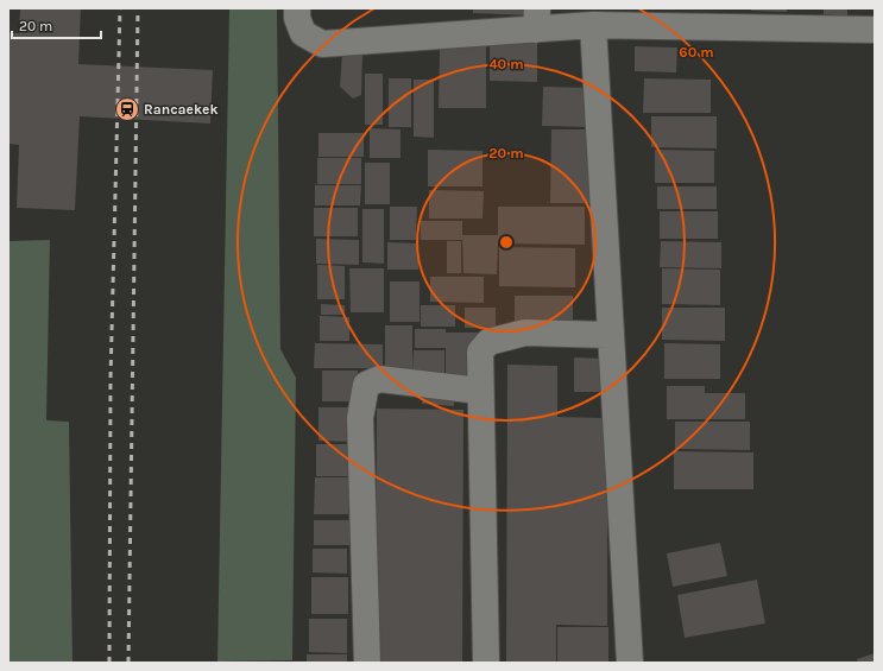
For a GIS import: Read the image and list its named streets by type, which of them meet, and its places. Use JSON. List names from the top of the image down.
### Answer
{
  "places": {
    "station": ["Rancaekek"]
  },
  "scale_bar": "20 m",
  "rings": ["60 m", "40 m", "20 m"]
}
